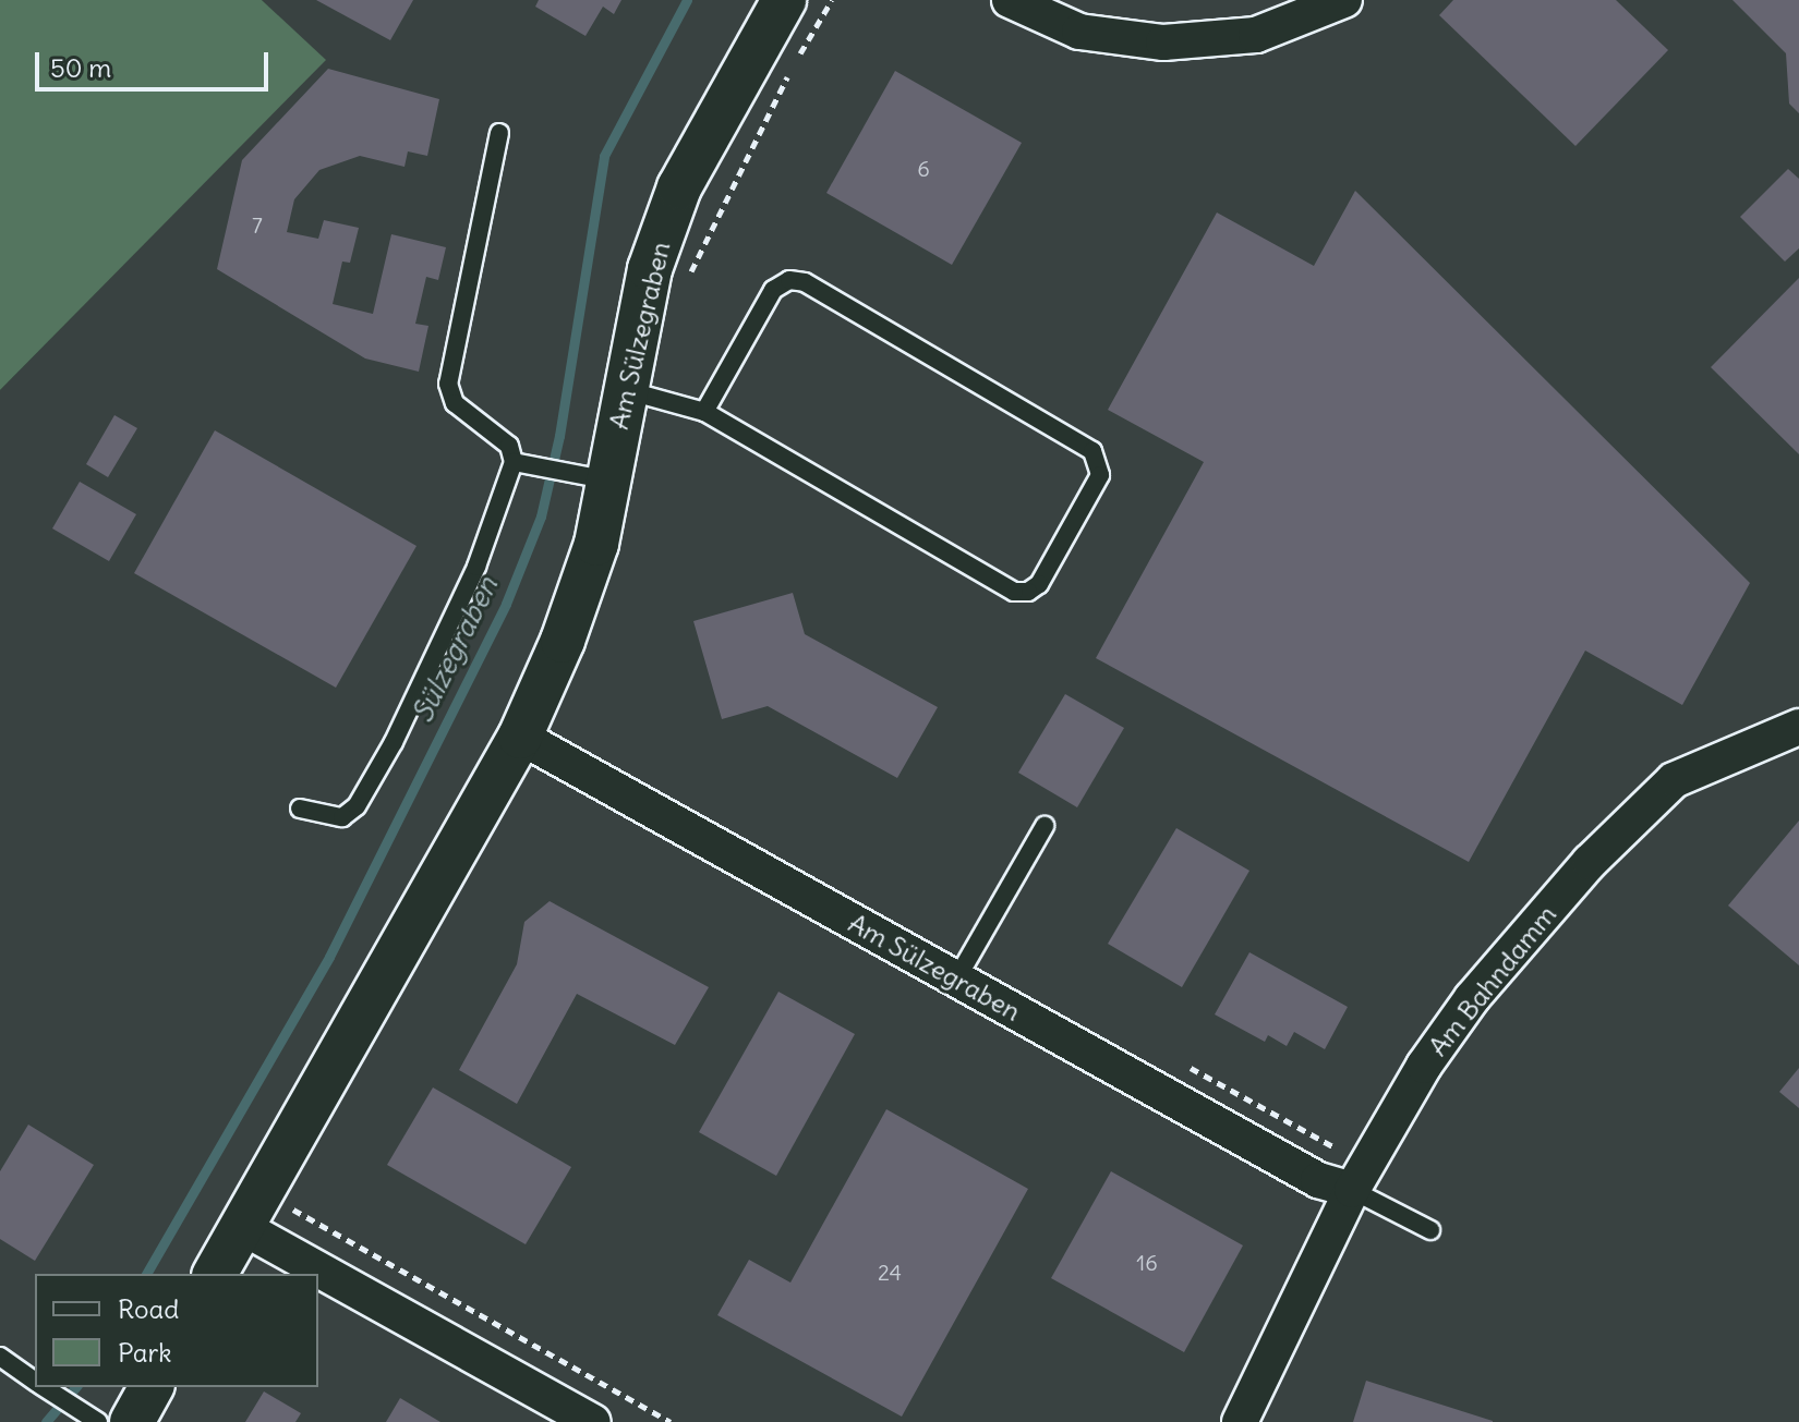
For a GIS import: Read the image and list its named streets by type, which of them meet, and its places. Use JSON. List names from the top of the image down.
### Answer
{
  "streets": {
    "street": ["Am Sülzegraben", "Am Bahndamm"]
  },
  "crossings": [
    ["Am Sülzegraben", "Am Bahndamm"]
  ],
  "water": ["Sülzegraben"],
  "house_numbers": [
    "6",
    "7",
    "16",
    "24"
  ],
  "legend": ["Road", "Park"],
  "scale_bar": "50 m"
}
